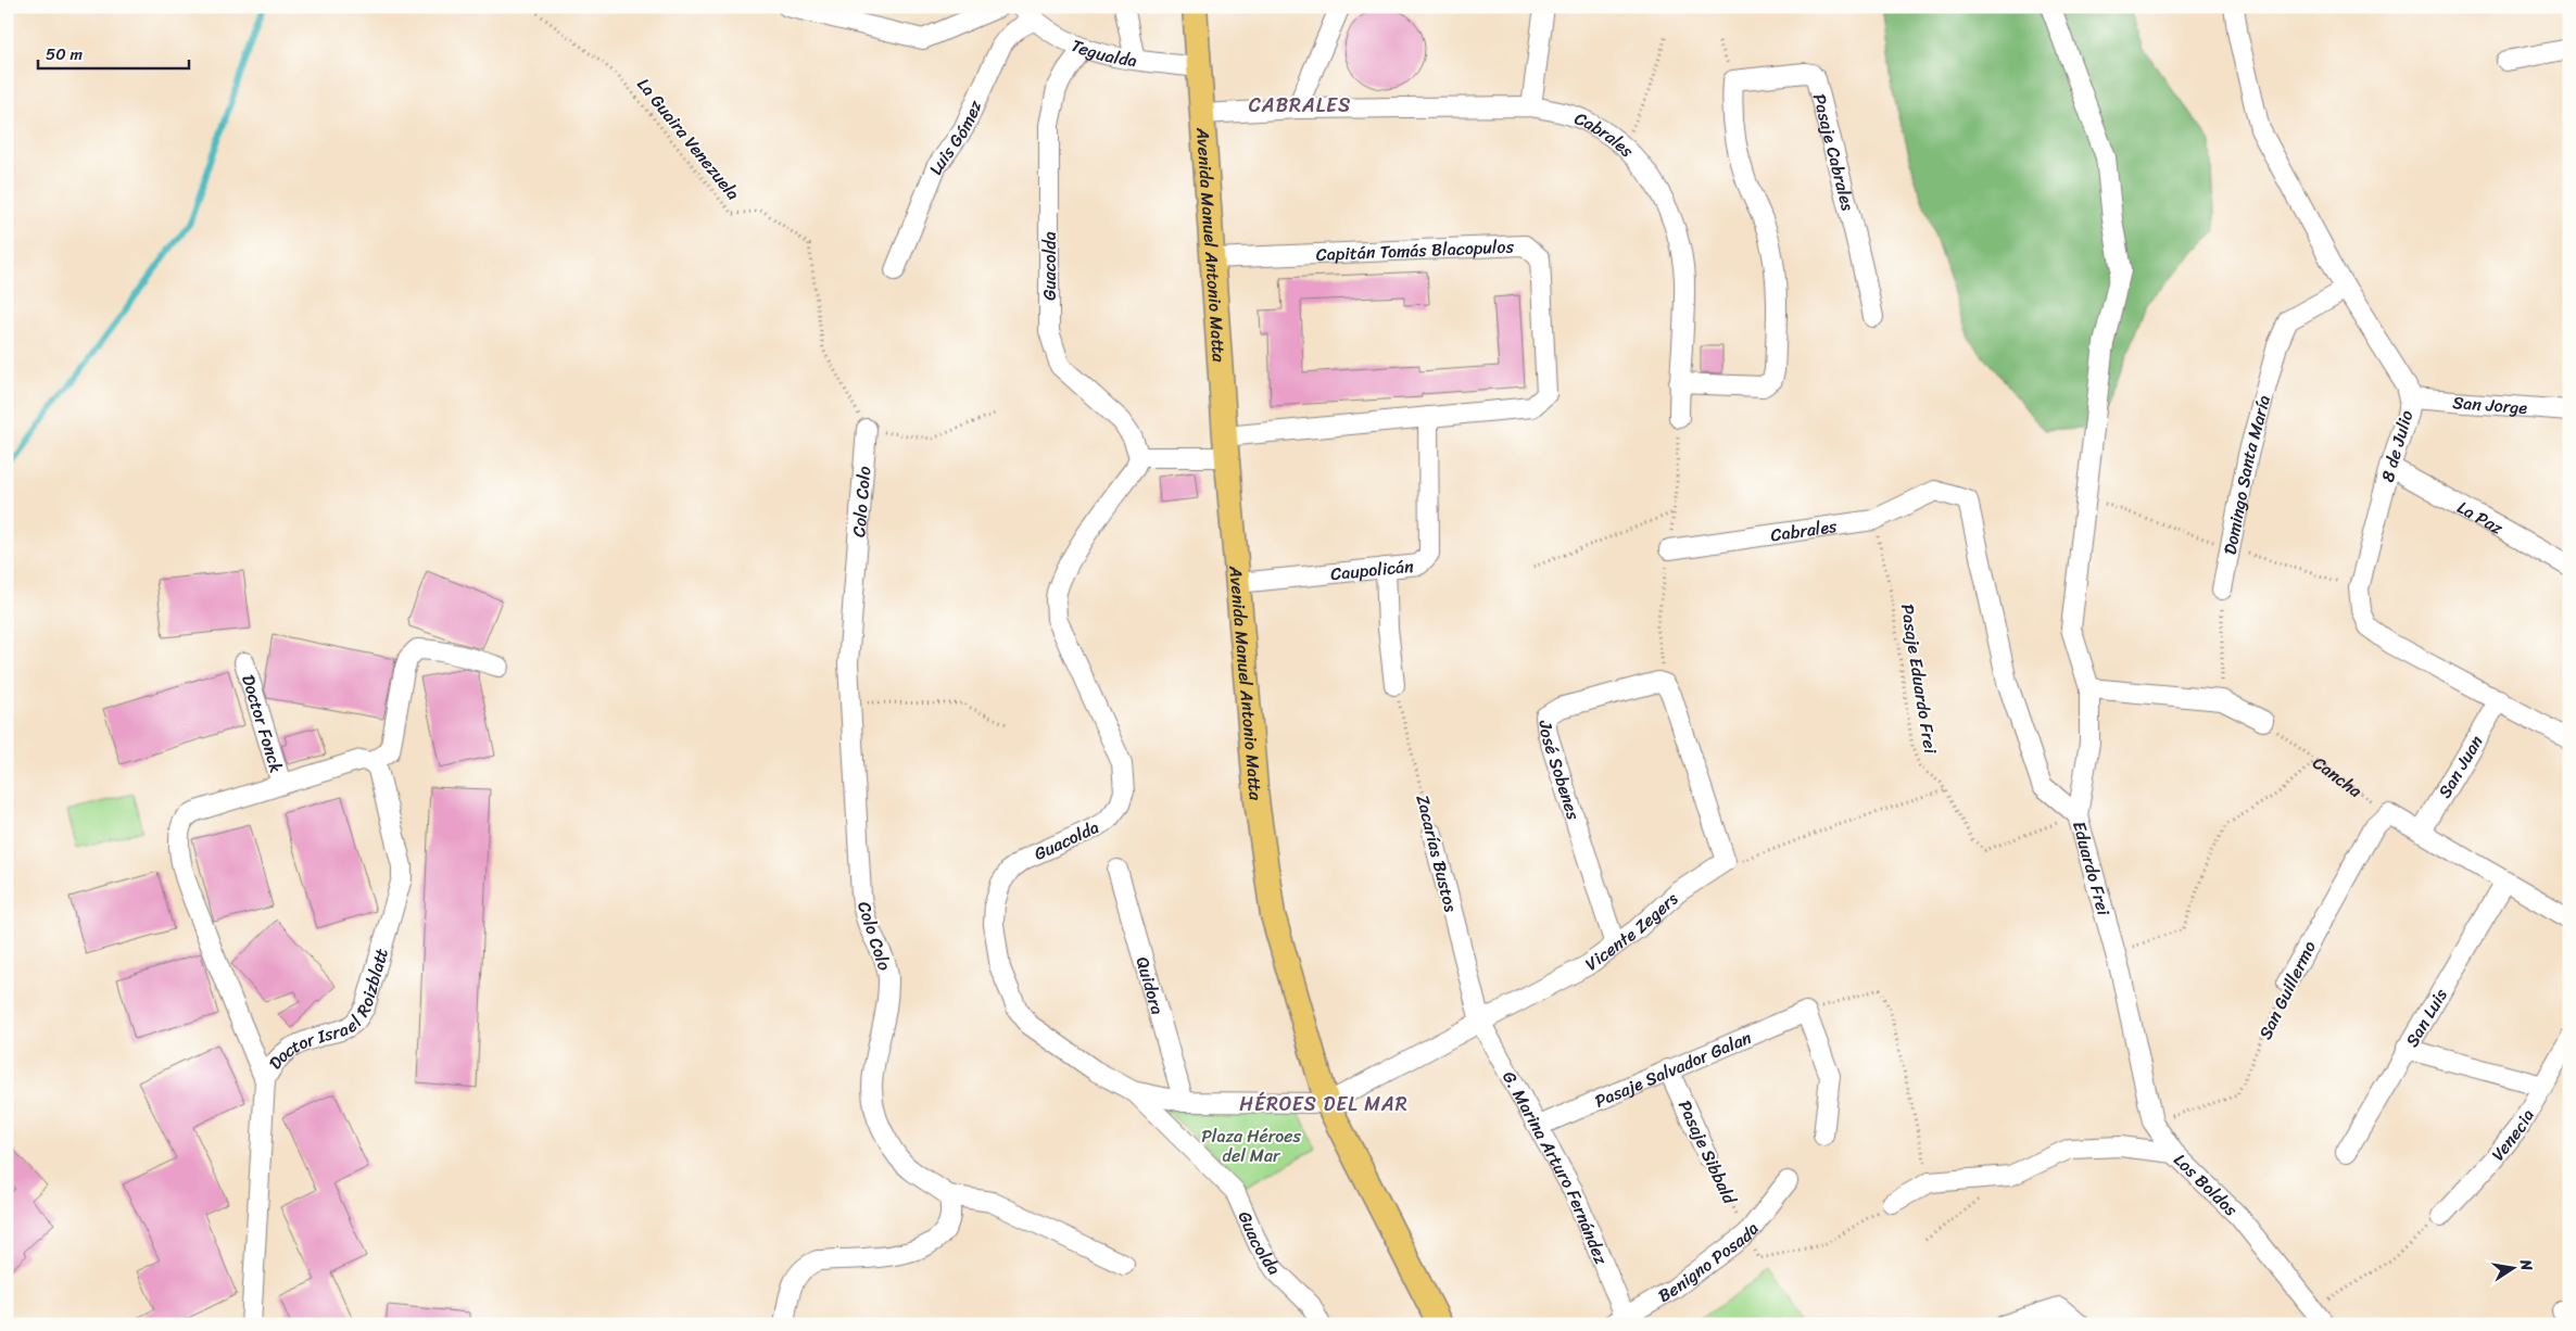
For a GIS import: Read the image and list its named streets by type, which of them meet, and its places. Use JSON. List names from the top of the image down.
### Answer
{
  "streets": {
    "main road": ["Avenida Manuel Antonio Matta"],
    "street": [
      "Tegualda",
      "Cabrales",
      "Luis Gómez",
      "Pasaje Cabrales",
      "Capitán Tomás Blacopulos",
      "Guacolda",
      "San Jorge",
      "8 de Julio",
      "Domingo Santa María",
      "Colo Colo",
      "La Paz",
      "Caupolicán",
      "Doctor Fonck",
      "San Juan",
      "José Sobenes",
      "Zacarías Bustos",
      "Eduardo Frei",
      "Vicente Zegers",
      "Quidora",
      "San Guillermo",
      "Doctor Israel Roizblatt",
      "San Luis",
      "Pasaje Salvador Galan",
      "Venecia",
      "Pasaje Sibbald",
      "G. Marina Arturo Fernández",
      "Los Boldos",
      "Benigno Posada"
    ],
    "path": ["La Guaira Venezuela", "Pasaje Eduardo Frei", "Cancha"]
  },
  "crossings": [
    ["Tegualda", "Luis Gómez"],
    ["Tegualda", "Avenida Manuel Antonio Matta"],
    ["Tegualda", "Guacolda"],
    ["Cabrales", "Pasaje Cabrales"],
    ["Cabrales", "Avenida Manuel Antonio Matta"],
    ["Cabrales", "Pasaje Eduardo Frei"],
    ["Cabrales", "Eduardo Frei"],
    ["La Guaira Venezuela", "Colo Colo"],
    ["Avenida Manuel Antonio Matta", "Capitán Tomás Blacopulos"],
    ["Avenida Manuel Antonio Matta", "Guacolda"],
    ["Avenida Manuel Antonio Matta", "Caupolicán"],
    ["Avenida Manuel Antonio Matta", "Vicente Zegers"],
    ["Capitán Tomás Blacopulos", "Caupolicán"],
    ["Guacolda", "Vicente Zegers"],
    ["Guacolda", "Quidora"],
    ["San Jorge", "8 de Julio"],
    ["8 de Julio", "Domingo Santa María"],
    ["8 de Julio", "La Paz"],
    ["8 de Julio", "San Juan"],
    ["Pasaje Eduardo Frei", "Eduardo Frei"],
    ["José Sobenes", "Vicente Zegers"],
    ["Cancha", "San Guillermo"],
    ["Zacarías Bustos", "Vicente Zegers"],
    ["Zacarías Bustos", "G. Marina Arturo Fernández"],
    ["Eduardo Frei", "San Guillermo"],
    ["Eduardo Frei", "Los Boldos"],
    ["Vicente Zegers", "G. Marina Arturo Fernández"],
    ["Pasaje Salvador Galan", "Pasaje Sibbald"],
    ["Pasaje Salvador Galan", "G. Marina Arturo Fernández"],
    ["Pasaje Sibbald", "Benigno Posada"],
    ["G. Marina Arturo Fernández", "Benigno Posada"]
  ],
  "districts": ["CABRALES", "HÉROES DEL MAR"],
  "parks": ["Plaza Héroes del Mar"],
  "scale_bar": "50 m",
  "north": "right"
}
